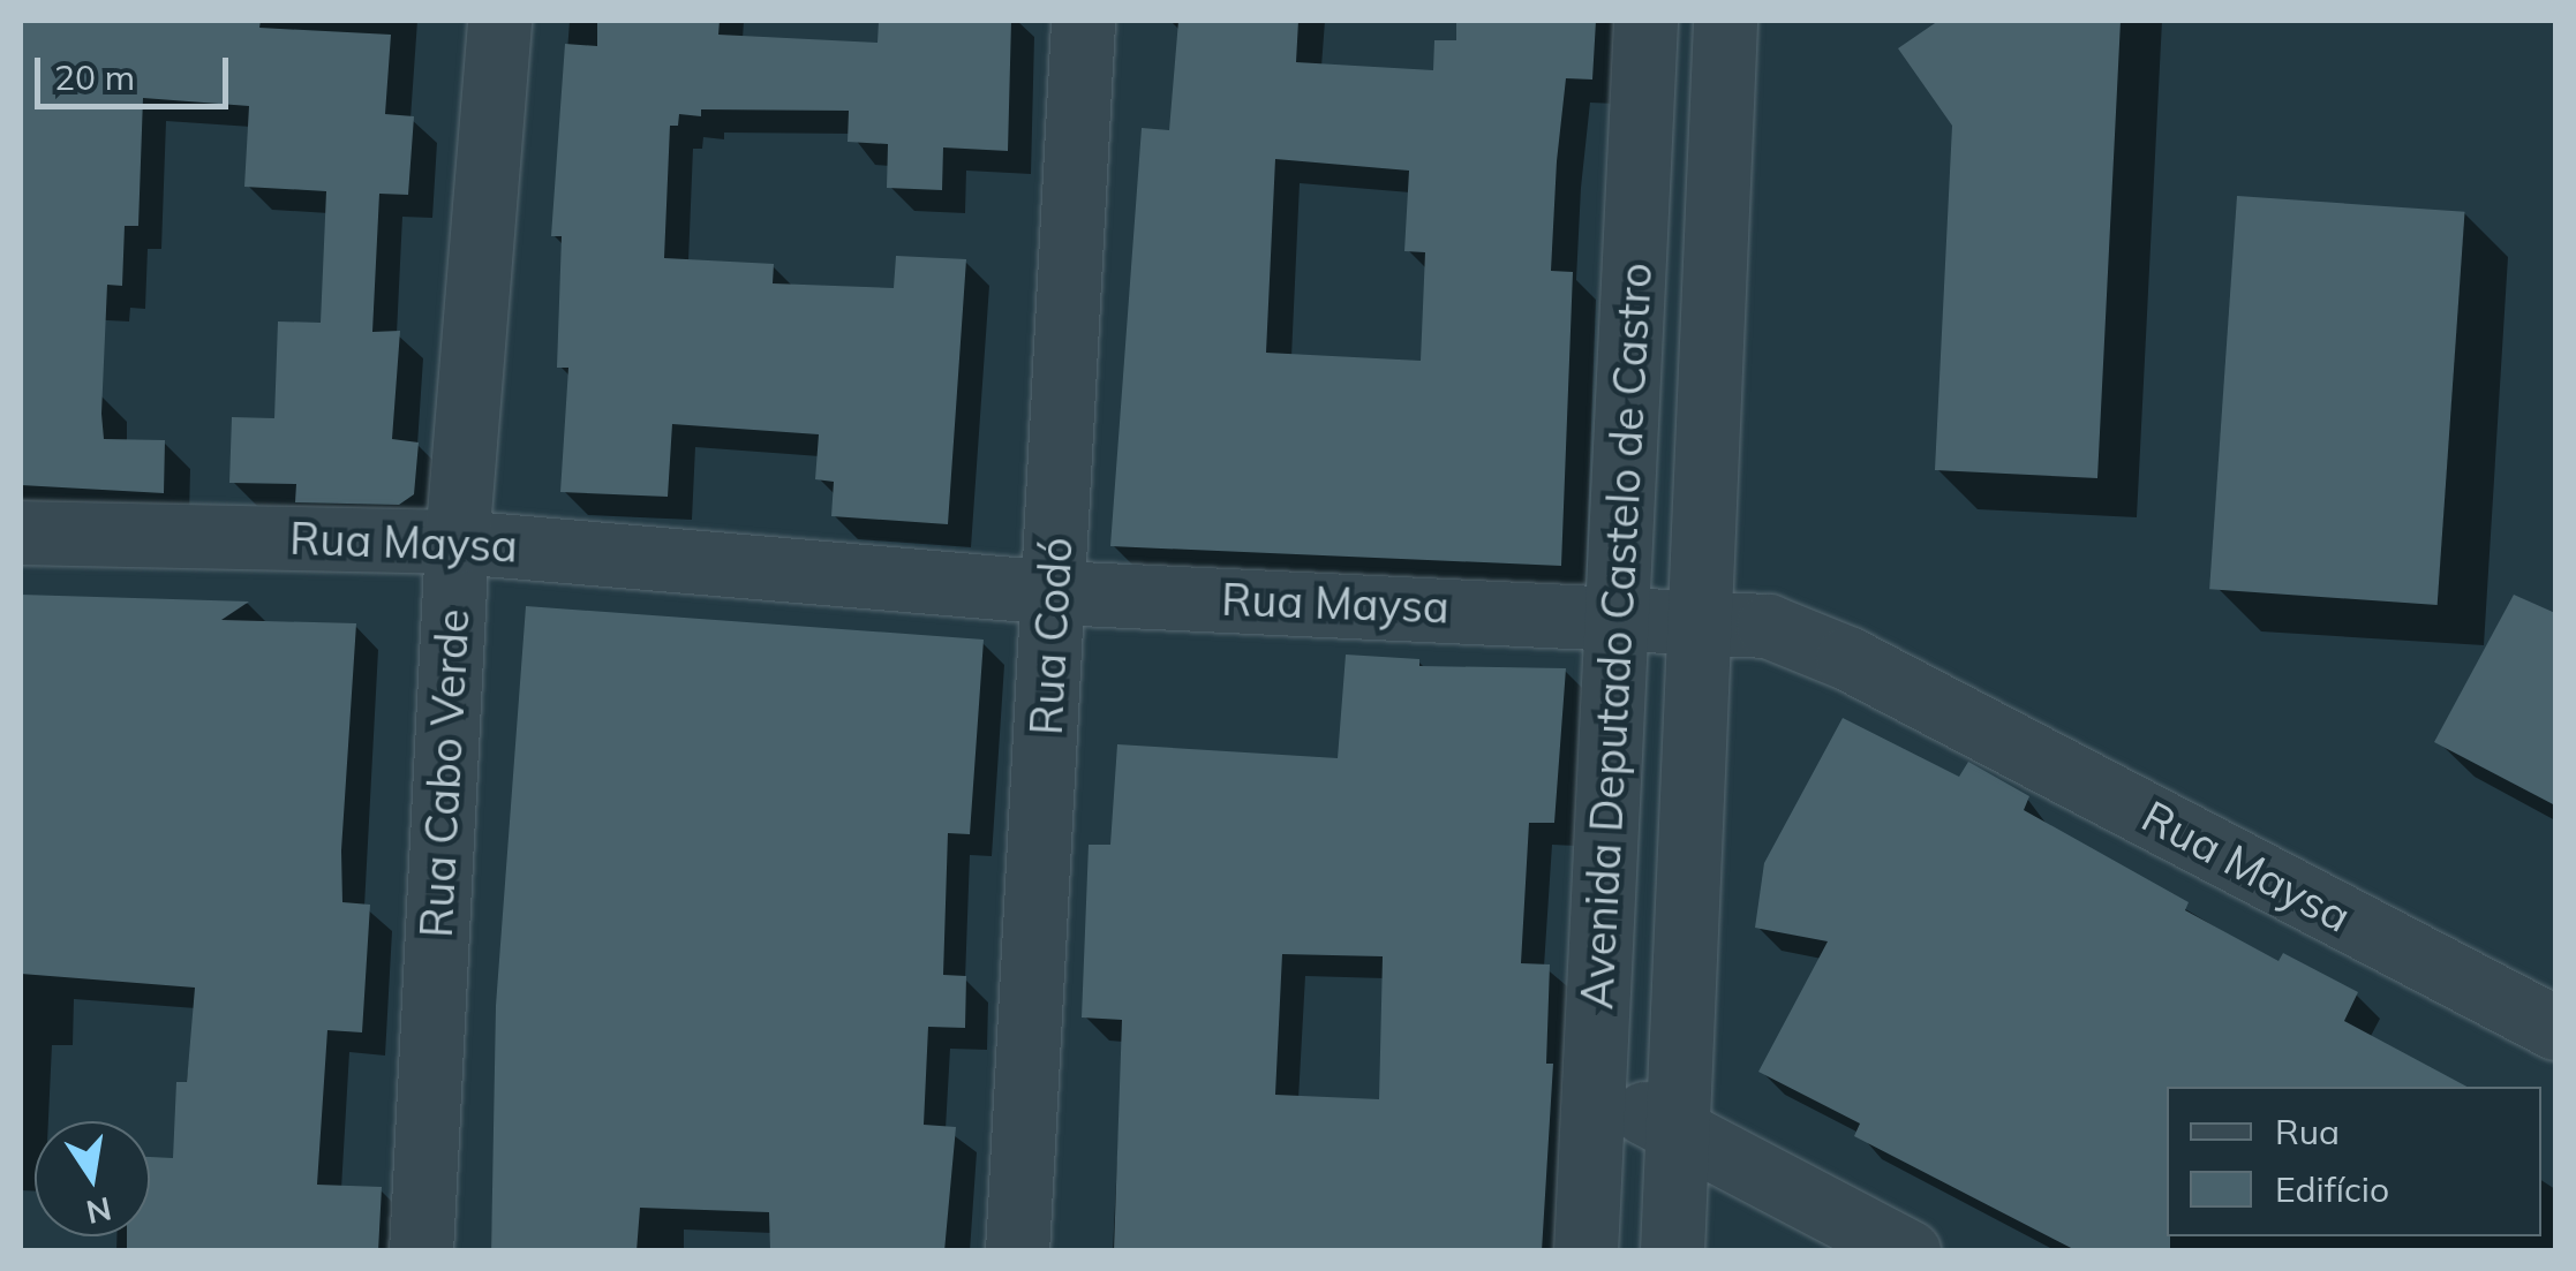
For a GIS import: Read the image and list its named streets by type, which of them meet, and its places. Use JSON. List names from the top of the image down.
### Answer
{
  "streets": {
    "street": [
      "Rua Maysa",
      "Rua Codó",
      "Avenida Deputado Castelo de Castro",
      "Rua Cabo Verde"
    ]
  },
  "crossings": [
    ["Rua Maysa", "Rua Codó"],
    ["Rua Maysa", "Avenida Deputado Castelo de Castro"],
    ["Rua Maysa", "Rua Cabo Verde"]
  ],
  "legend": ["Rua", "Edifício"],
  "scale_bar": "20 m",
  "north": "bottom"
}
